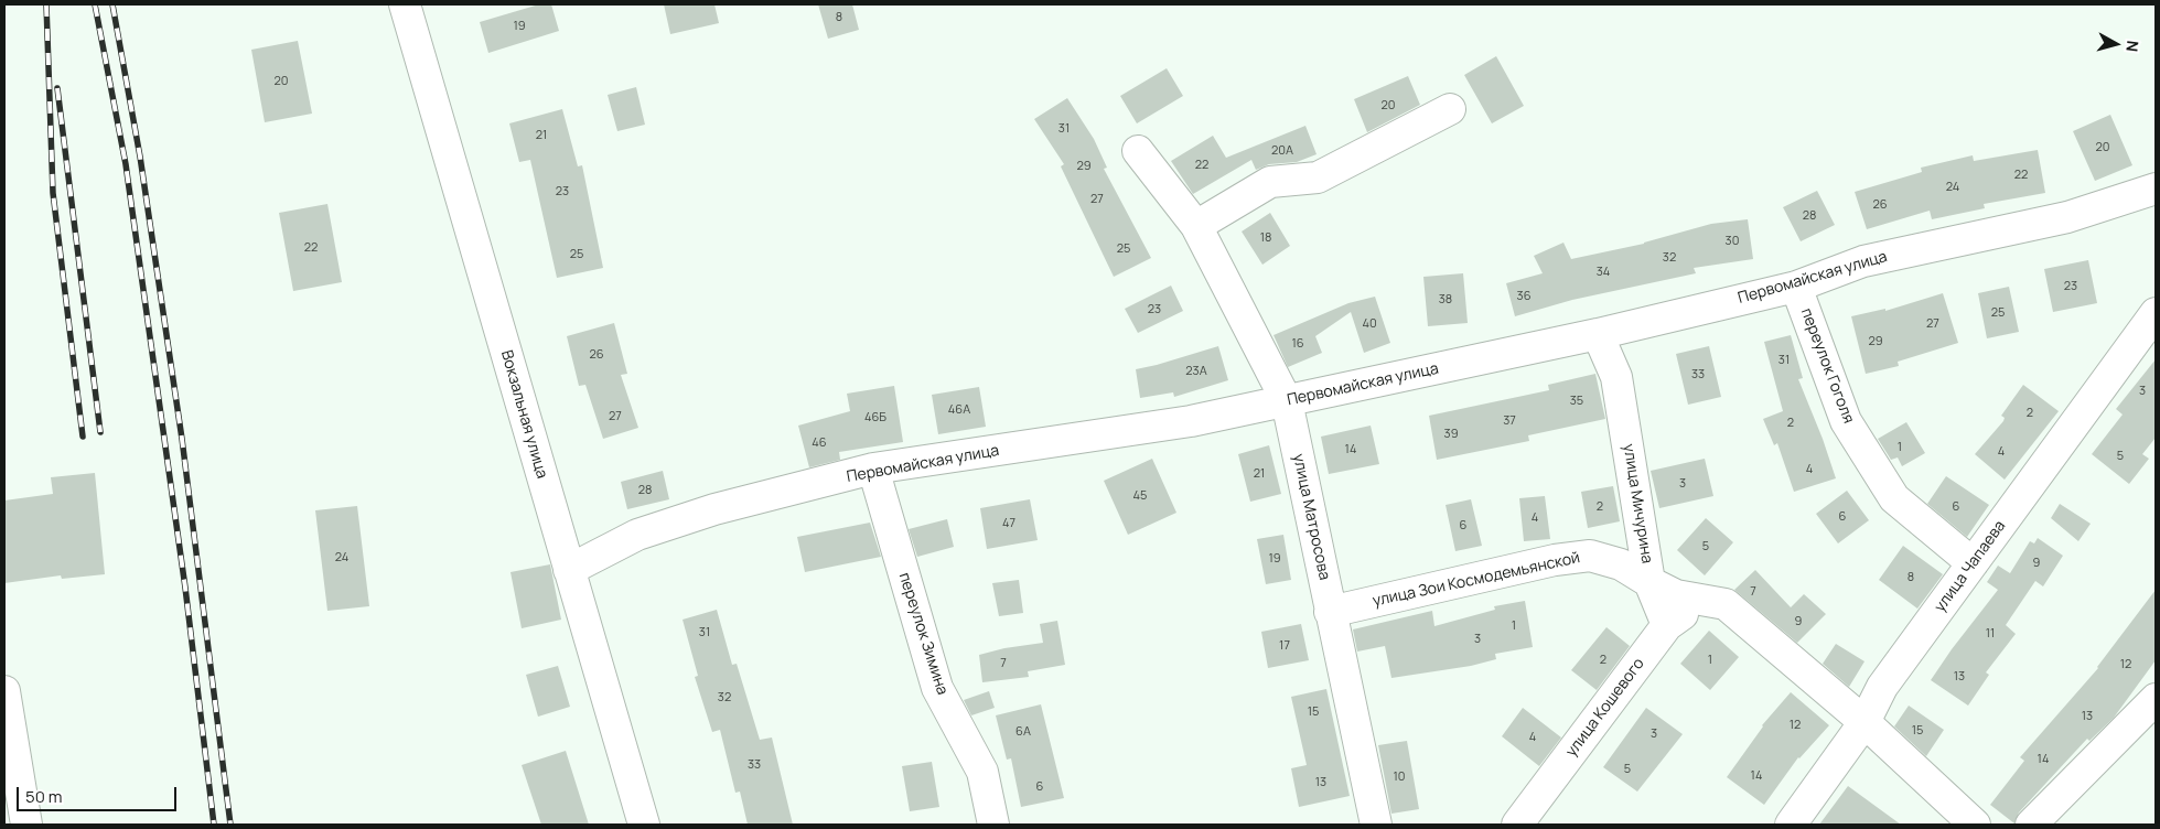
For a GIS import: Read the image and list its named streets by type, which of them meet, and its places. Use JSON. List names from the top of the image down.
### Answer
{
  "streets": {
    "street": [
      "Первомайская улица",
      "переулок Гоголя",
      "Вокзальная улица",
      "улица Мичурина",
      "улица Матросова",
      "улица Чапаева",
      "улица Зои Космодемьянской",
      "переулок Зимина",
      "улица Кошевого"
    ]
  },
  "crossings": [
    ["Первомайская улица", "переулок Гоголя"],
    ["Первомайская улица", "Вокзальная улица"],
    ["Первомайская улица", "улица Мичурина"],
    ["Первомайская улица", "улица Матросова"],
    ["Первомайская улица", "переулок Зимина"],
    ["переулок Гоголя", "улица Чапаева"],
    ["улица Мичурина", "улица Чапаева"],
    ["улица Мичурина", "улица Зои Космодемьянской"],
    ["улица Мичурина", "улица Кошевого"],
    ["улица Матросова", "улица Зои Космодемьянской"]
  ],
  "house_numbers": [
    "8",
    "19",
    "20",
    "20",
    "31",
    "21",
    "20",
    "20А",
    "22",
    "29",
    "22",
    "24",
    "23",
    "27",
    "26",
    "28",
    "18",
    "30",
    "22",
    "25",
    "25",
    "32",
    "34",
    "23",
    "36",
    "38",
    "23",
    "25",
    "40",
    "27",
    "29",
    "16",
    "26",
    "31",
    "23А",
    "33",
    "3",
    "35",
    "46А",
    "2",
    "27",
    "46Б",
    "37",
    "2",
    "39",
    "46",
    "1",
    "14",
    "4",
    "5",
    "4",
    "21",
    "3",
    "28",
    "45",
    "2",
    "6",
    "6",
    "4",
    "47",
    "6",
    "5",
    "24",
    "19",
    "9",
    "8",
    "7",
    "9",
    "1",
    "31",
    "11",
    "3",
    "17",
    "2",
    "1",
    "7",
    "12",
    "13",
    "32",
    "15",
    "13",
    "12",
    "15",
    "6А",
    "3",
    "4",
    "14",
    "33",
    "5",
    "14",
    "10",
    "13",
    "6"
  ],
  "scale_bar": "50 m",
  "north": "right"
}
